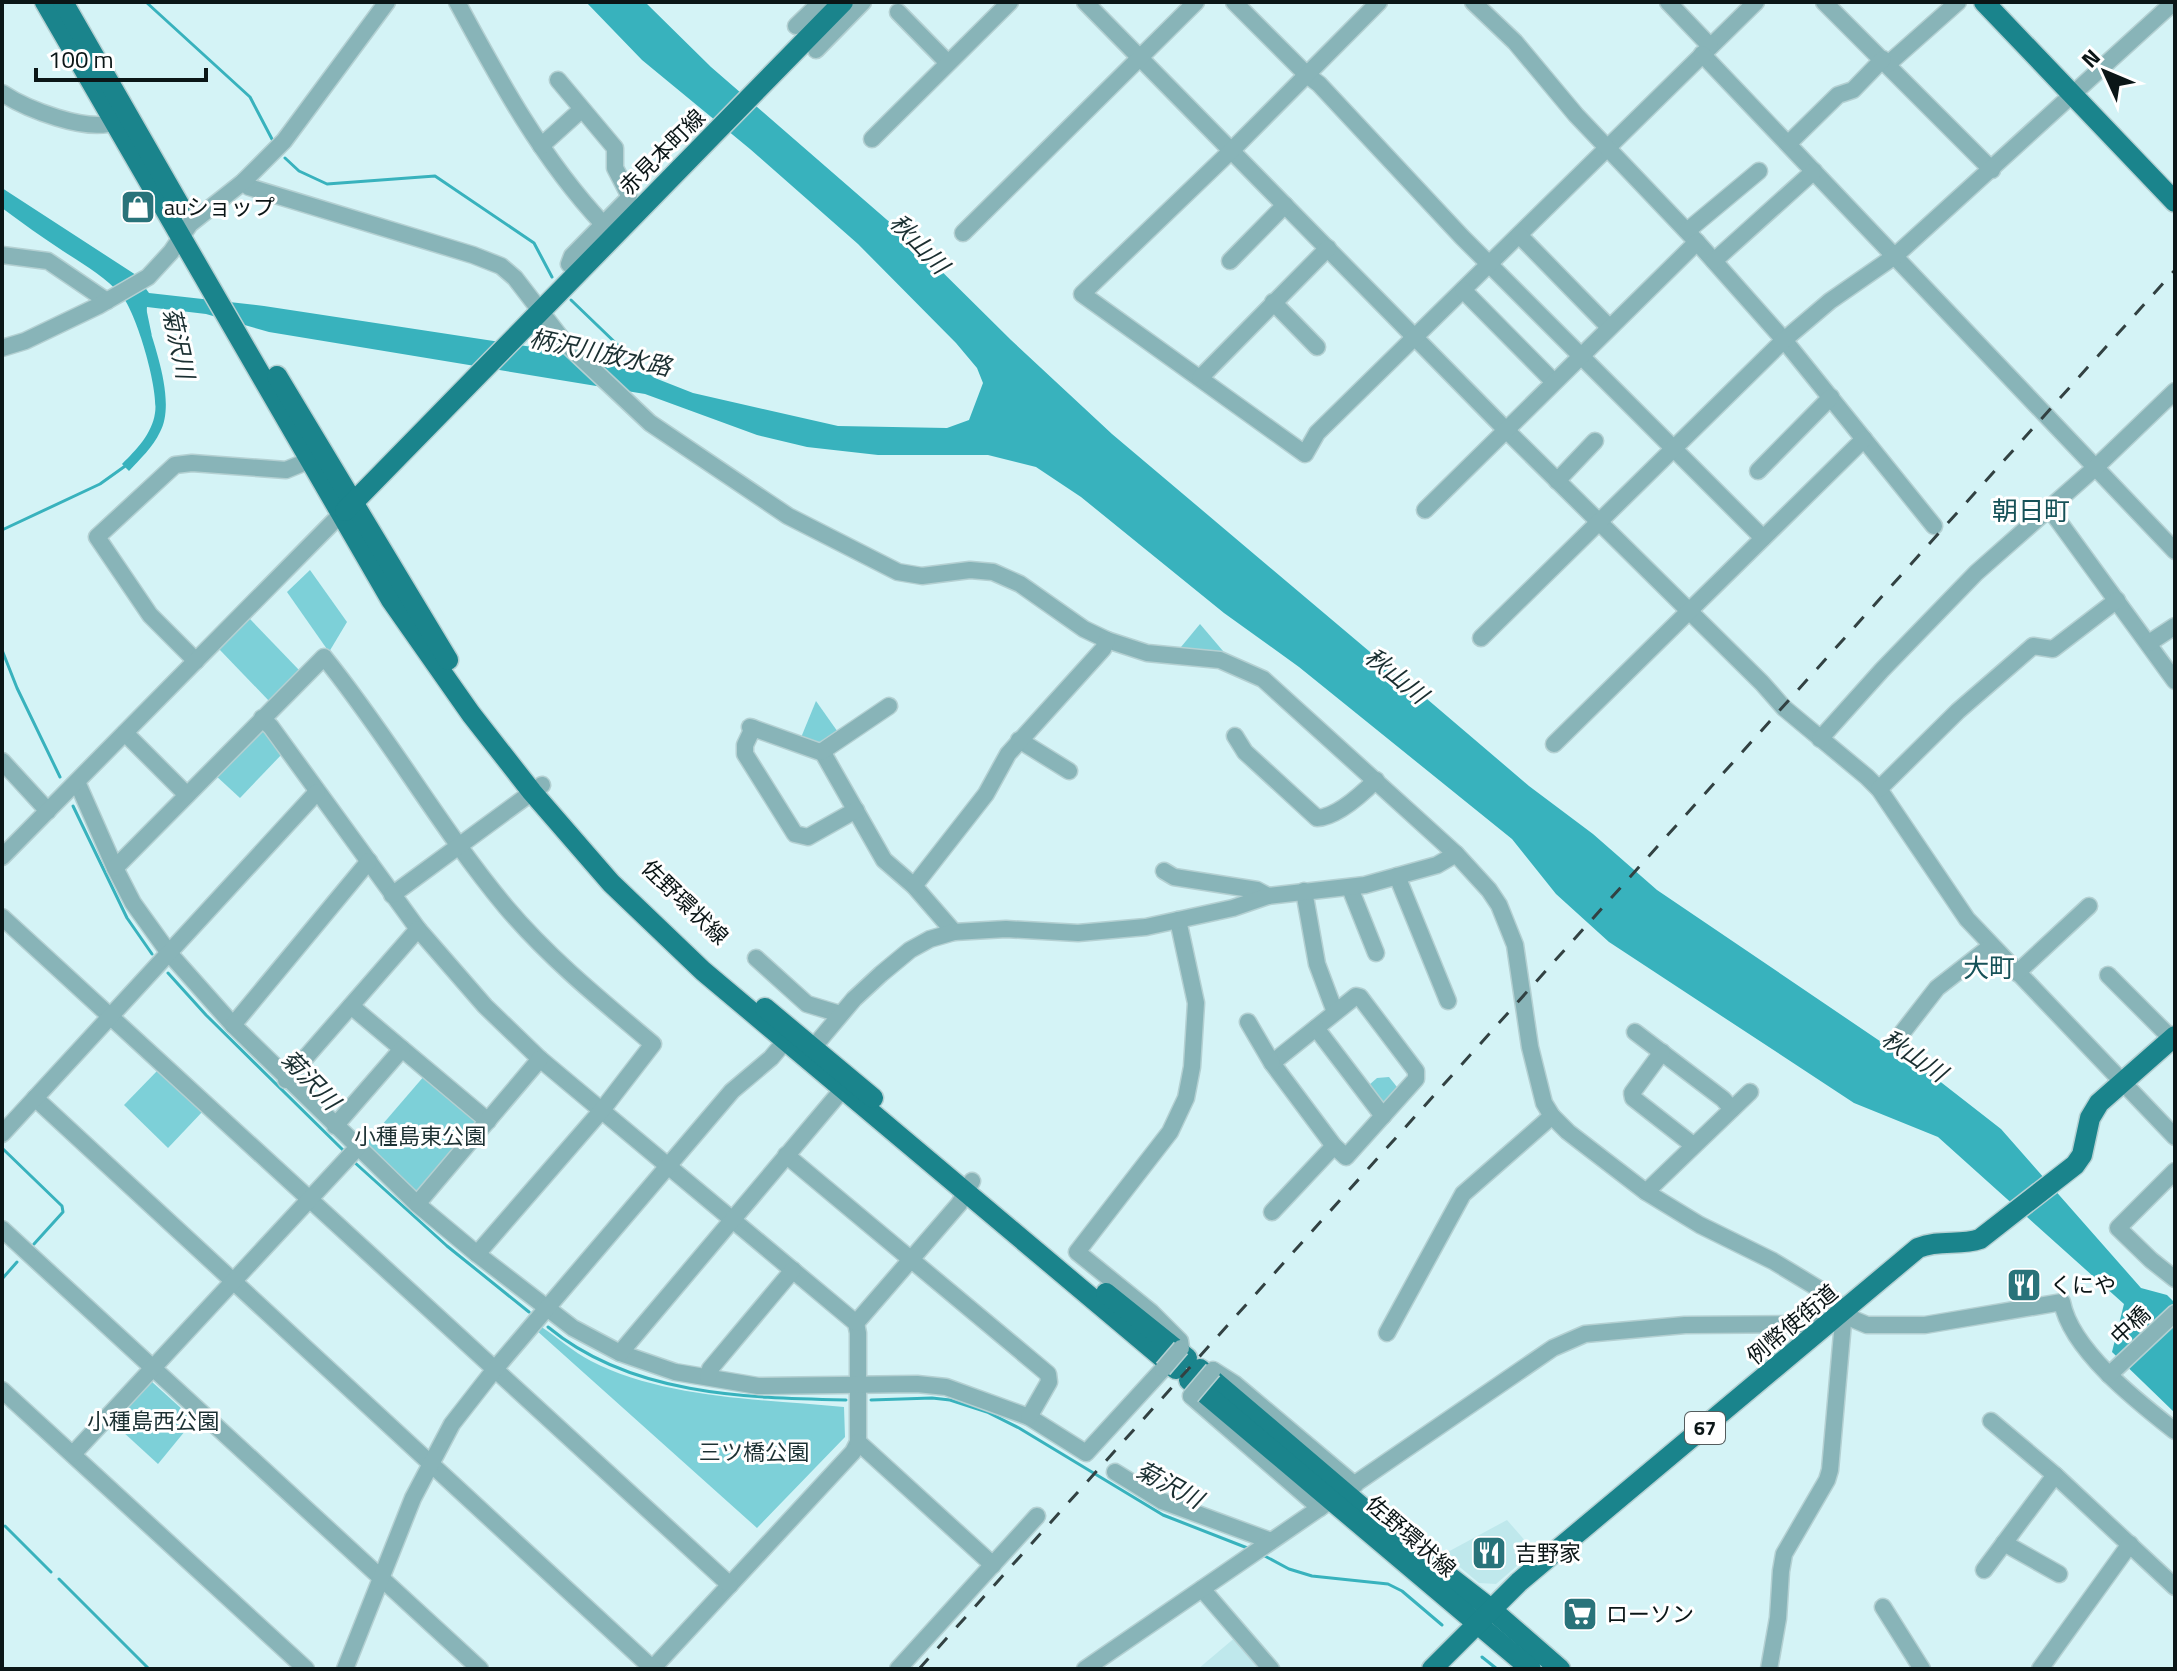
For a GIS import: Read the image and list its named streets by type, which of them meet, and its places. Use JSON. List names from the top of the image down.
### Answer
{
  "streets": {
    "main road": [
      "赤見本町線",
      "佐野環状線",
      "例幣使街道",
      "67"
    ],
    "street": ["中橋"]
  },
  "crossings": [
    ["赤見本町線", "佐野環状線"],
    ["佐野環状線", "例幣使街道"]
  ],
  "districts": ["朝日町", "大町"],
  "water": ["秋山川", "菊沢川", "柄沢川放水路"],
  "parks": ["小種島東公園", "小種島西公園", "三ツ橋公園"],
  "places": {
    "shop": ["auショップ"],
    "restaurant": ["くにや", "吉野家"],
    "supermarket": ["ローソン"]
  },
  "scale_bar": "100 m",
  "north": "top left"
}
